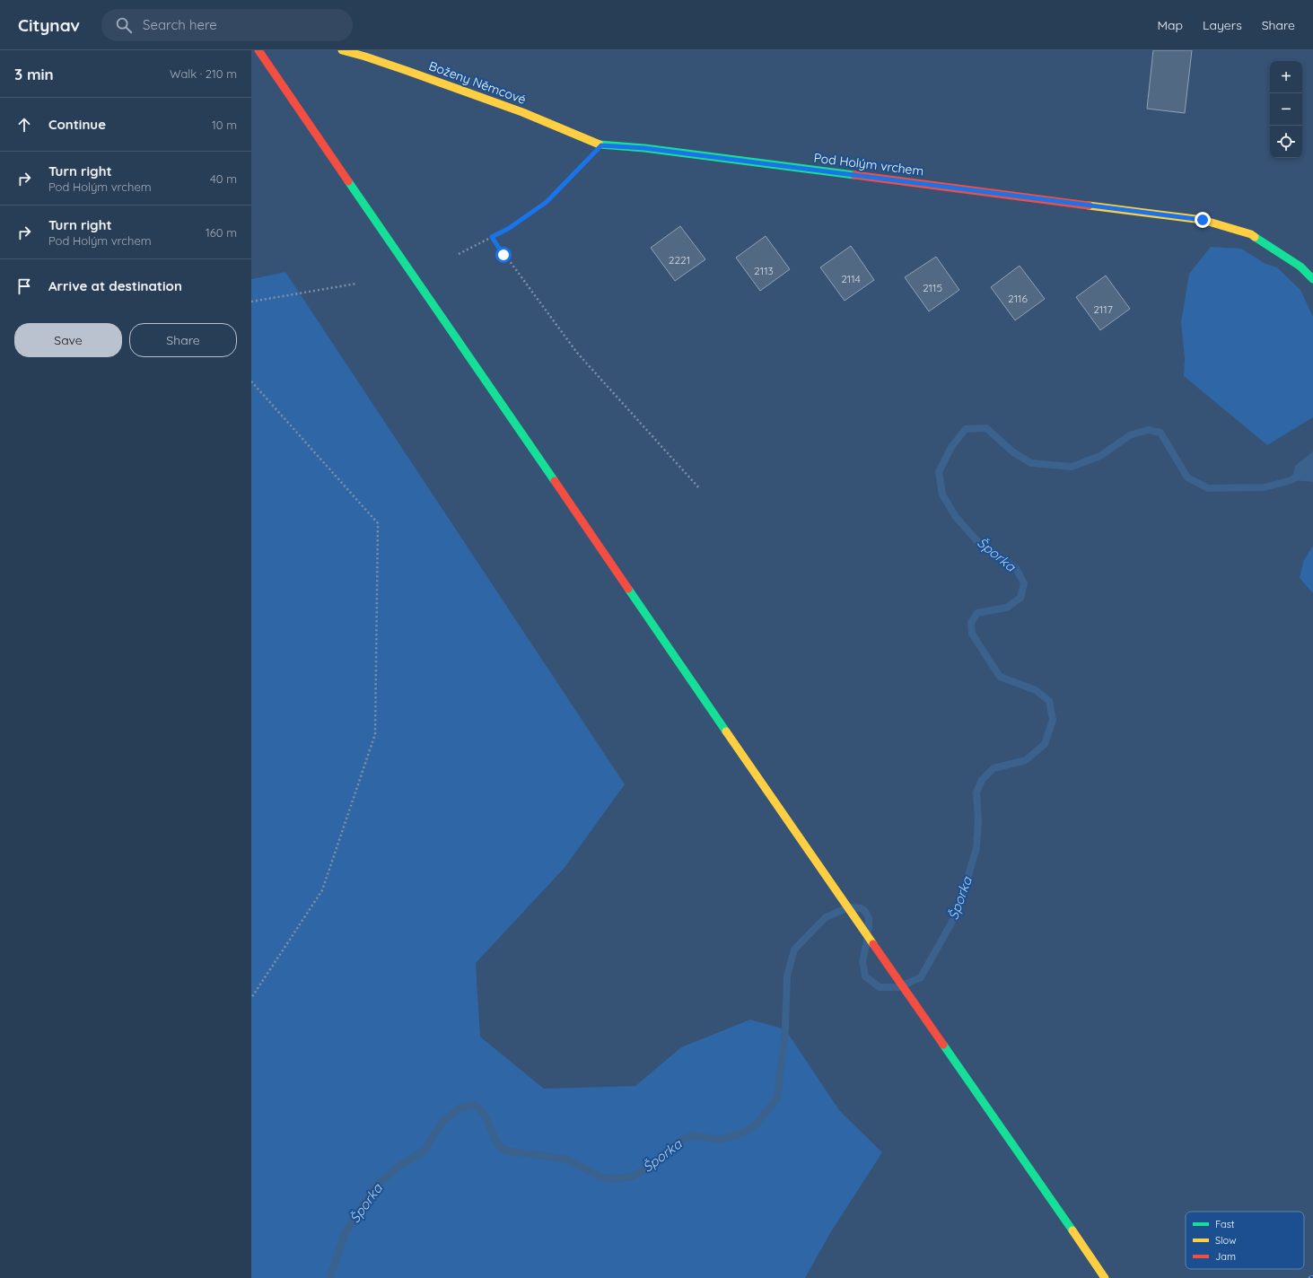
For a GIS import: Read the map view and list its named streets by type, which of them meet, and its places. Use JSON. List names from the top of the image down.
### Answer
{
  "streets": {
    "main road": ["Boženy Němcové", "Pod Holým vrchem"]
  },
  "crossings": [
    ["Boženy Němcové", "Pod Holým vrchem"]
  ],
  "water": ["Šporka"],
  "house_numbers": [
    "2221",
    "2113",
    "2114",
    "2115",
    "2116",
    "2117"
  ],
  "legend": ["Fast", "Slow", "Jam"],
  "page": {
    "header": "Citynav",
    "search": "Search here",
    "nav": ["Map", "Layers", "Share"],
    "heading": ["3 min", "Walk · 210 m"],
    "map_buttons": ["+", "−"],
    "list": [
      ["Continue", "10 m"],
      ["Turn right", "Pod Holým vrchem", "40 m"],
      ["Turn right", "Pod Holým vrchem", "160 m"],
      "Arrive at destination"
    ],
    "buttons": ["Save", "Share"]
  }
}
